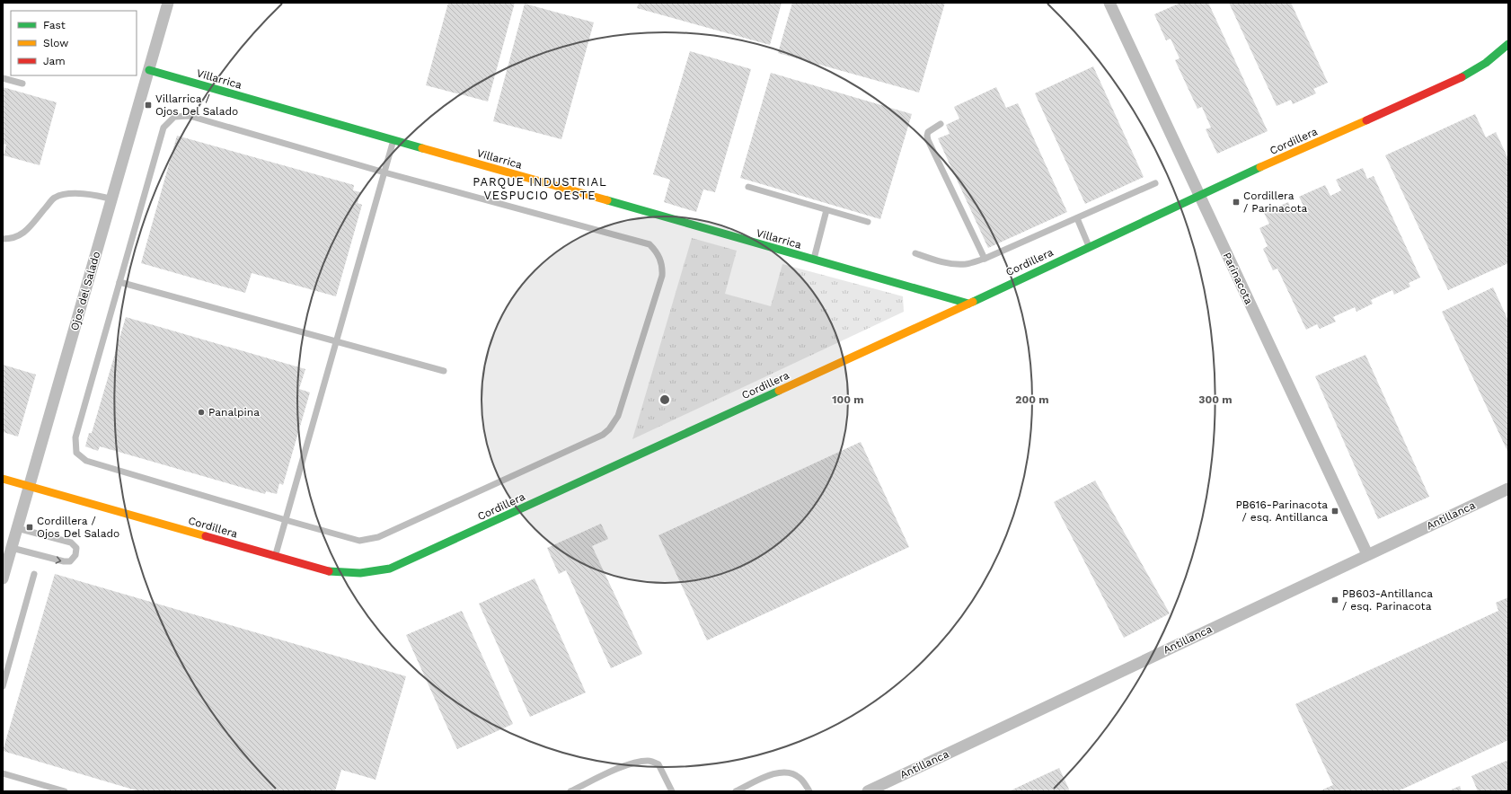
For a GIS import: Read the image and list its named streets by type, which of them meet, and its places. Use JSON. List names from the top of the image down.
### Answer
{
  "streets": {
    "street": [
      "Villarrica",
      "Cordillera",
      "Parinacota",
      "Ojos del Salado",
      "Antillanca"
    ]
  },
  "crossings": [
    ["Villarrica", "Cordillera"],
    ["Villarrica", "Ojos del Salado"],
    ["Cordillera", "Parinacota"],
    ["Cordillera", "Ojos del Salado"],
    ["Parinacota", "Antillanca"]
  ],
  "districts": ["PARQUE INDUSTRIAL VESPUCIO OESTE"],
  "places": {
    "transit": [
      "Villarrica / Ojos Del Salado",
      "Cordillera / Parinacota",
      "PB616-Parinacota / esq. Antillanca",
      "Cordillera / Ojos Del Salado",
      "PB603-Antillanca / esq. Parinacota"
    ],
    "other": ["Panalpina"]
  },
  "legend": ["Fast", "Slow", "Jam"],
  "rings": ["100 m", "200 m", "300 m"]
}
